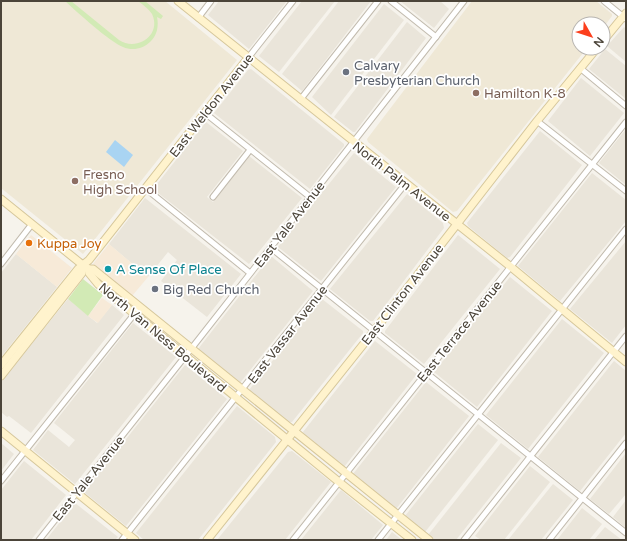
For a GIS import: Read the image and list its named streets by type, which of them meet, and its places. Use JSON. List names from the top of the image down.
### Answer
{
  "streets": {
    "main road": [
      "East Weldon Avenue",
      "North Palm Avenue",
      "East Clinton Avenue",
      "North Van Ness Boulevard"
    ],
    "street": ["East Yale Avenue", "East Terrace Avenue", "East Vassar Avenue"]
  },
  "crossings": [
    ["East Weldon Avenue", "North Palm Avenue"],
    ["East Weldon Avenue", "North Van Ness Boulevard"],
    ["North Palm Avenue", "East Yale Avenue"],
    ["North Palm Avenue", "East Clinton Avenue"],
    ["North Palm Avenue", "East Terrace Avenue"],
    ["North Palm Avenue", "East Vassar Avenue"],
    ["East Yale Avenue", "North Van Ness Boulevard"],
    ["East Clinton Avenue", "North Van Ness Boulevard"],
    ["East Terrace Avenue", "North Van Ness Boulevard"],
    ["East Vassar Avenue", "North Van Ness Boulevard"]
  ],
  "places": [
    "Calvary Presbyterian Church",
    "Hamilton K-8",
    "Fresno High School",
    "Kuppa Joy",
    "A Sense Of Place",
    "Big Red Church"
  ],
  "north": "bottom right"
}
